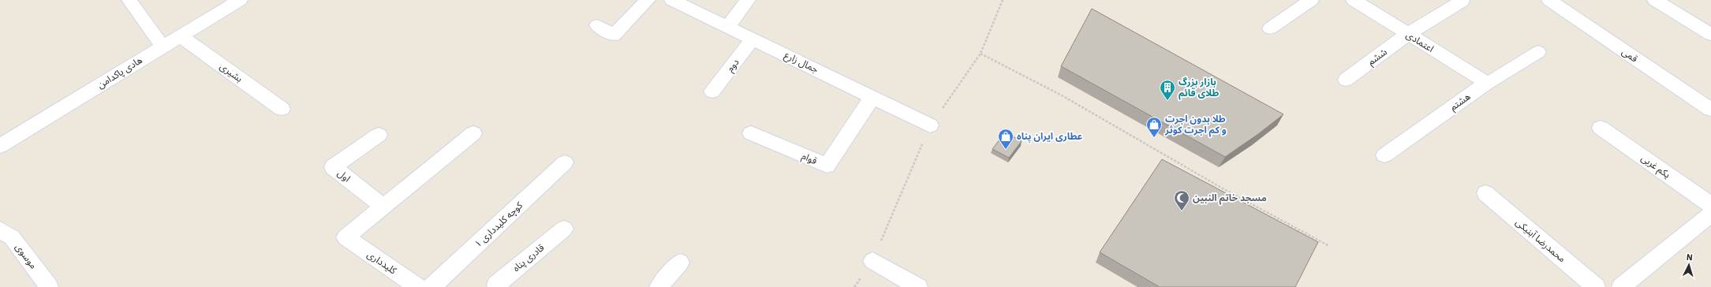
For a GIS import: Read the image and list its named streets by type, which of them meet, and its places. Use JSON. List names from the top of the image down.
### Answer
{
  "streets": {
    "street": [
      "اعتمادی",
      "قمی",
      "ششم",
      "جمال زارع",
      "دوم",
      "هادی پاکدامن",
      "بشیری",
      "هشتم",
      "قوام",
      "یکم غربی",
      "اول",
      "کوچه کلیدداری ۱",
      "محمدرضا آبنیکی",
      "موسوی",
      "قادری پناه",
      "کلیدداری"
    ]
  },
  "crossings": [
    ["اعتمادی", "ششم"],
    ["اعتمادی", "هشتم"],
    ["جمال زارع", "دوم"],
    ["جمال زارع", "قوام"],
    ["هادی پاکدامن", "بشیری"],
    ["اول", "کلیدداری"]
  ],
  "places": {
    "building": ["بازار بزرگ طلای قائم"],
    "shop": ["طلا بدون اجرت و كم اجرت كوثر", "عطاری ایران پناه"],
    "mosque": ["مسجد خاتم النبین"]
  },
  "north": "top"
}
